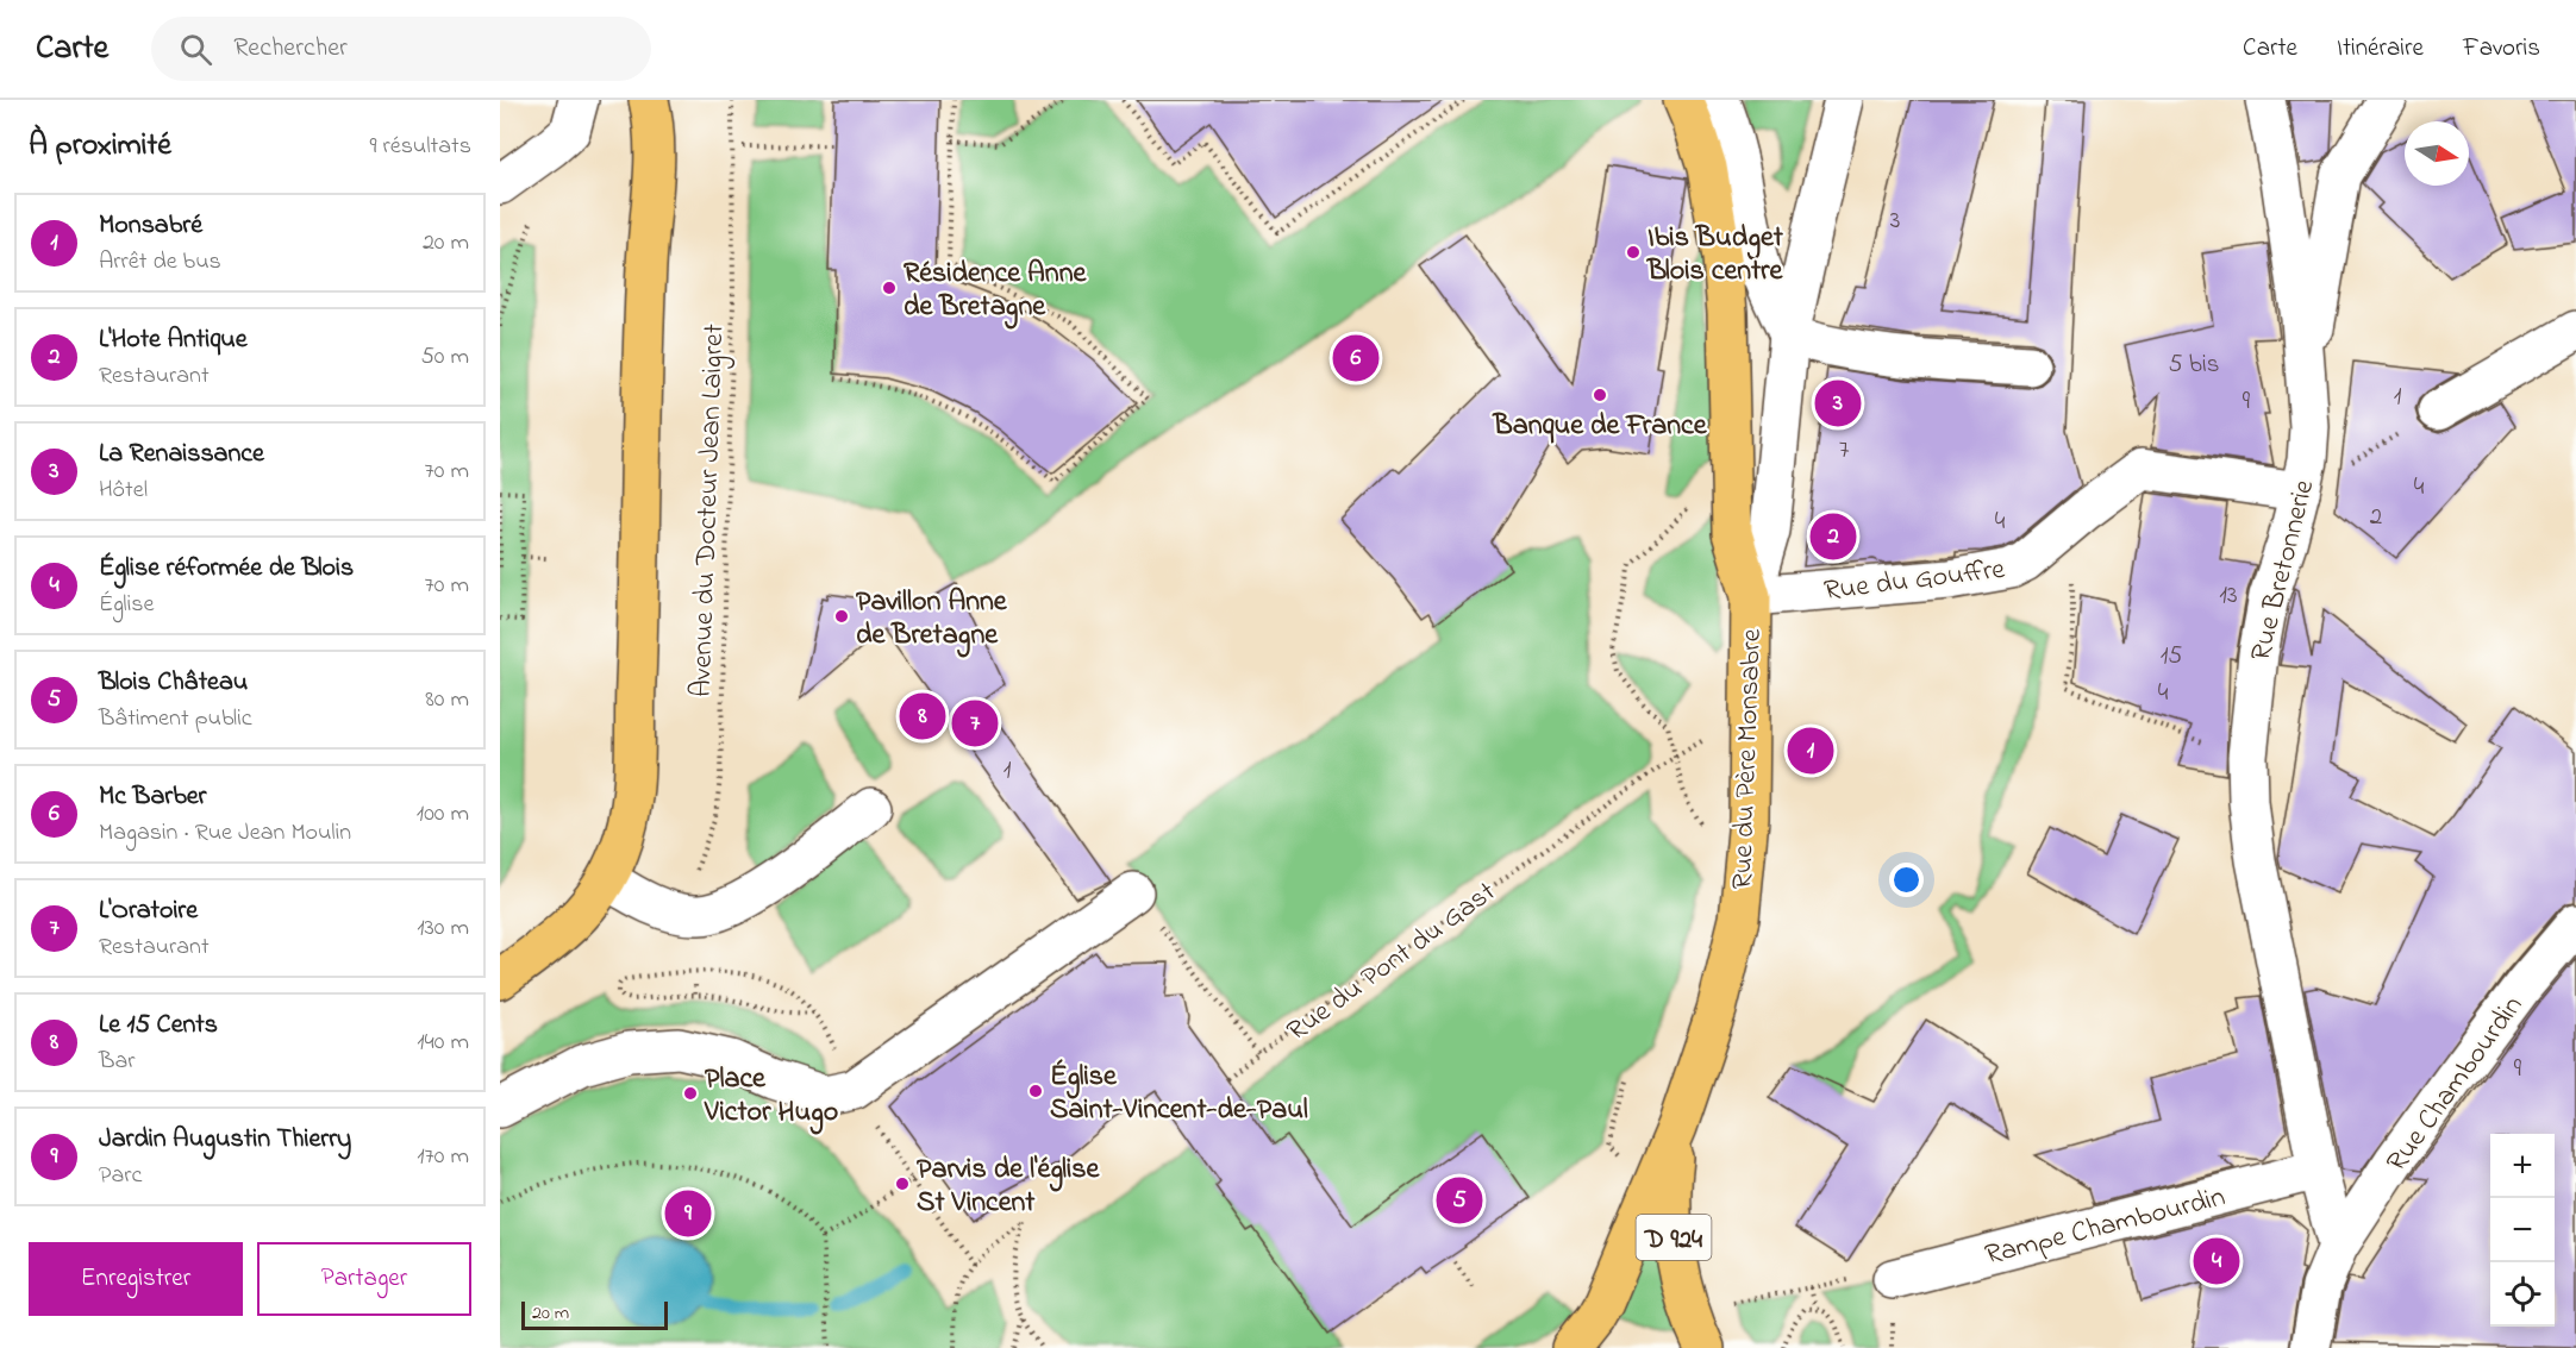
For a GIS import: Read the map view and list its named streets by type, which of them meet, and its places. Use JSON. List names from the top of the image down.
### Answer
{
  "streets": {
    "main road": ["Rue du Père Monsabre", "D 924"],
    "street": [
      "Rue Bretonnerie",
      "Rue du Gouffre",
      "Rue Chambourdin",
      "Rampe Chambourdin"
    ],
    "path": ["Avenue du Docteur Jean Laigret", "Rue du Pont du Gast"]
  },
  "crossings": [
    ["Rue Bretonnerie", "Rue du Gouffre"],
    ["Rue Bretonnerie", "Rue Chambourdin"],
    ["Rue Bretonnerie", "Rampe Chambourdin"],
    ["Rue du Gouffre", "Rue du Père Monsabre"],
    ["Rue du Père Monsabre", "Rue du Pont du Gast"],
    ["Rue du Père Monsabre", "D 924"]
  ],
  "places": [
    "Ibis Budget Blois centre",
    "Résidence Anne de Bretagne",
    "Banque de France",
    "Pavillon Anne de Bretagne",
    "Église Saint-Vincent-de-Paul",
    "Place Victor Hugo",
    "Parvis de l'église St Vincent"
  ],
  "house_numbers": [
    "3",
    "5 bis",
    "1",
    "9",
    "7",
    "4",
    "2",
    "4",
    "13",
    "15",
    "4",
    "1",
    "9"
  ],
  "scale_bar": "20 m",
  "north": "right",
  "page": {
    "header": "Carte",
    "search": "Rechercher",
    "nav": ["Carte", "Itinéraire", "Favoris"],
    "heading": ["À proximité", "9 résultats"],
    "list": [
      {
        "mark": "1",
        "name": "Monsabré",
        "note": "Arrêt de bus",
        "value": "20 m"
      },
      {
        "mark": "2",
        "name": "L'Hote Antique",
        "note": "Restaurant",
        "value": "50 m"
      },
      {
        "mark": "3",
        "name": "La Renaissance",
        "note": "Hôtel",
        "value": "70 m"
      },
      {
        "mark": "4",
        "name": "Église réformée de Blois",
        "note": "Église",
        "value": "70 m"
      },
      {
        "mark": "5",
        "name": "Blois Château",
        "note": "Bâtiment public",
        "value": "80 m"
      },
      {
        "mark": "6",
        "name": "Mc Barber",
        "note": "Magasin · Rue Jean Moulin",
        "value": "100 m"
      },
      {
        "mark": "7",
        "name": "L'Oratoire",
        "note": "Restaurant",
        "value": "130 m"
      },
      {
        "mark": "8",
        "name": "Le 15 Cents",
        "note": "Bar",
        "value": "140 m"
      },
      {
        "mark": "9",
        "name": "Jardin Augustin Thierry",
        "note": "Parc",
        "value": "170 m"
      }
    ],
    "pins": [
      "6",
      "3",
      "2",
      "8",
      "7",
      "1",
      "5",
      "9",
      "4"
    ],
    "map_buttons": ["+", "−"],
    "buttons": ["Enregistrer", "Partager"],
    "scale": "20 m"
  }
}
